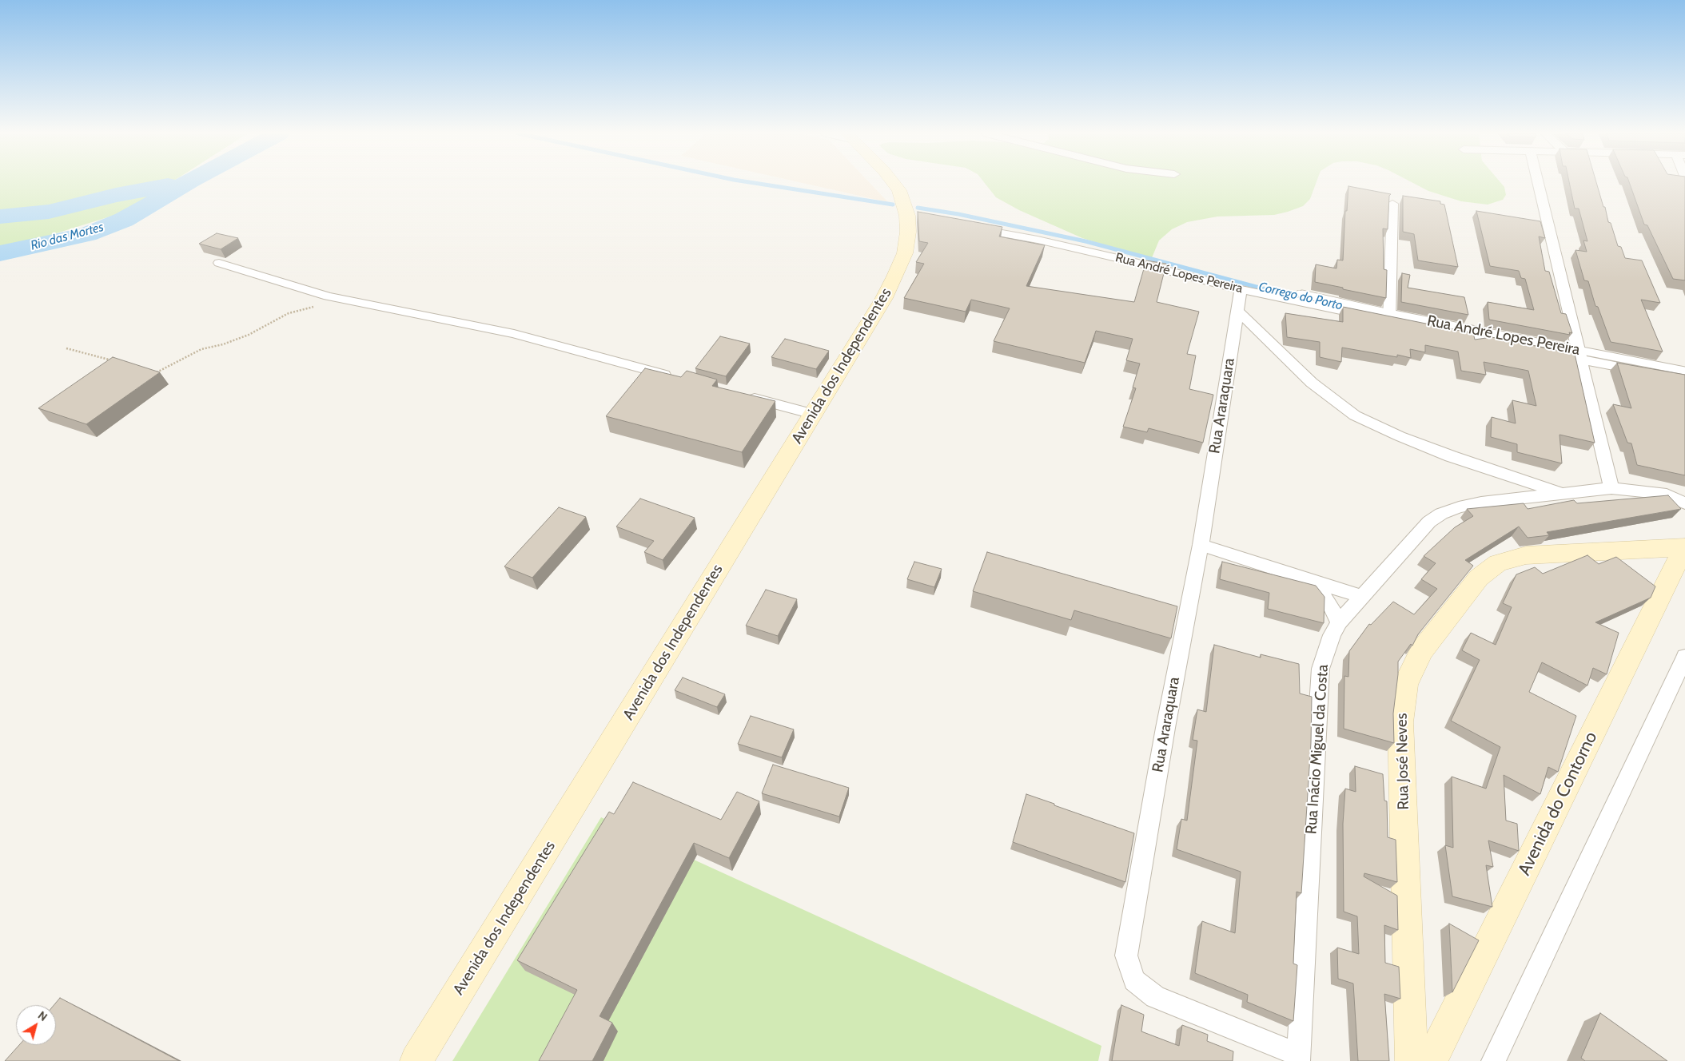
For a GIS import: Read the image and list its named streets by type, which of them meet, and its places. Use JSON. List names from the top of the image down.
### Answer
{
  "streets": {
    "main road": ["Avenida dos Independentes", "Rua José Neves", "Avenida do Contorno"],
    "street": ["Rua André Lopes Pereira", "Rua Araraquara", "Rua Inácio Miguel da Costa"]
  },
  "crossings": [
    ["Rua André Lopes Pereira", "Rua Araraquara"],
    ["Rua Araraquara", "Rua Inácio Miguel da Costa"],
    ["Rua José Neves", "Avenida do Contorno"]
  ],
  "water": ["Rio das Mortes", "Corrego do Porto"],
  "north": "top right"
}
